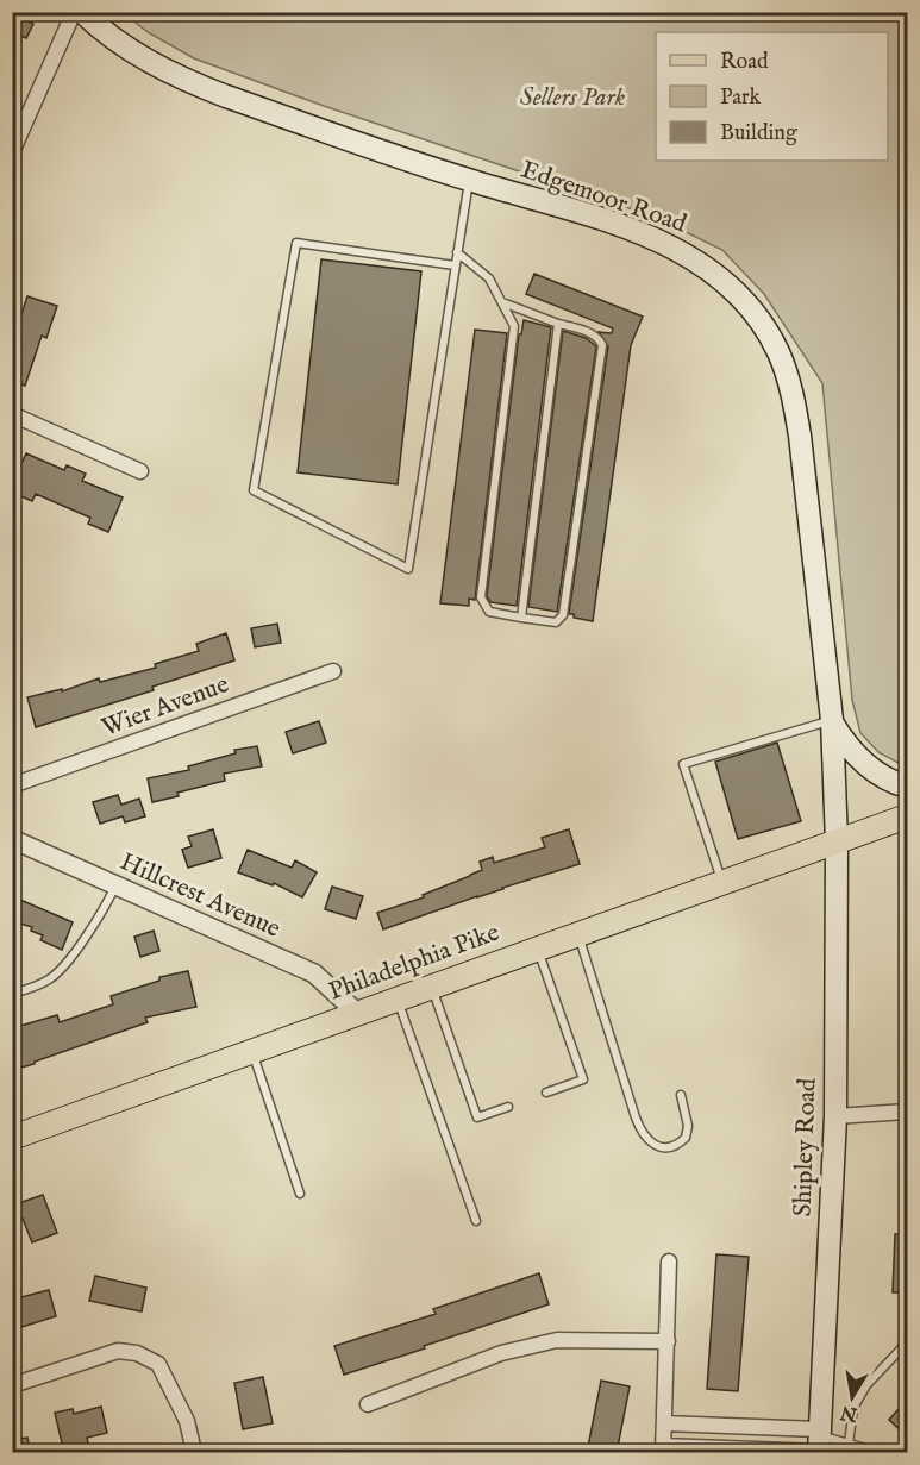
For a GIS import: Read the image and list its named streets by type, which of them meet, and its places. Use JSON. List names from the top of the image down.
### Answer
{
  "streets": {
    "main road": ["Edgemoor Road", "Philadelphia Pike", "Shipley Road"],
    "street": ["Wier Avenue", "Hillcrest Avenue"]
  },
  "crossings": [
    ["Edgemoor Road", "Philadelphia Pike"],
    ["Edgemoor Road", "Shipley Road"],
    ["Hillcrest Avenue", "Philadelphia Pike"],
    ["Philadelphia Pike", "Shipley Road"]
  ],
  "parks": ["Sellers Park"],
  "legend": ["Road", "Park", "Building"],
  "north": "bottom"
}
